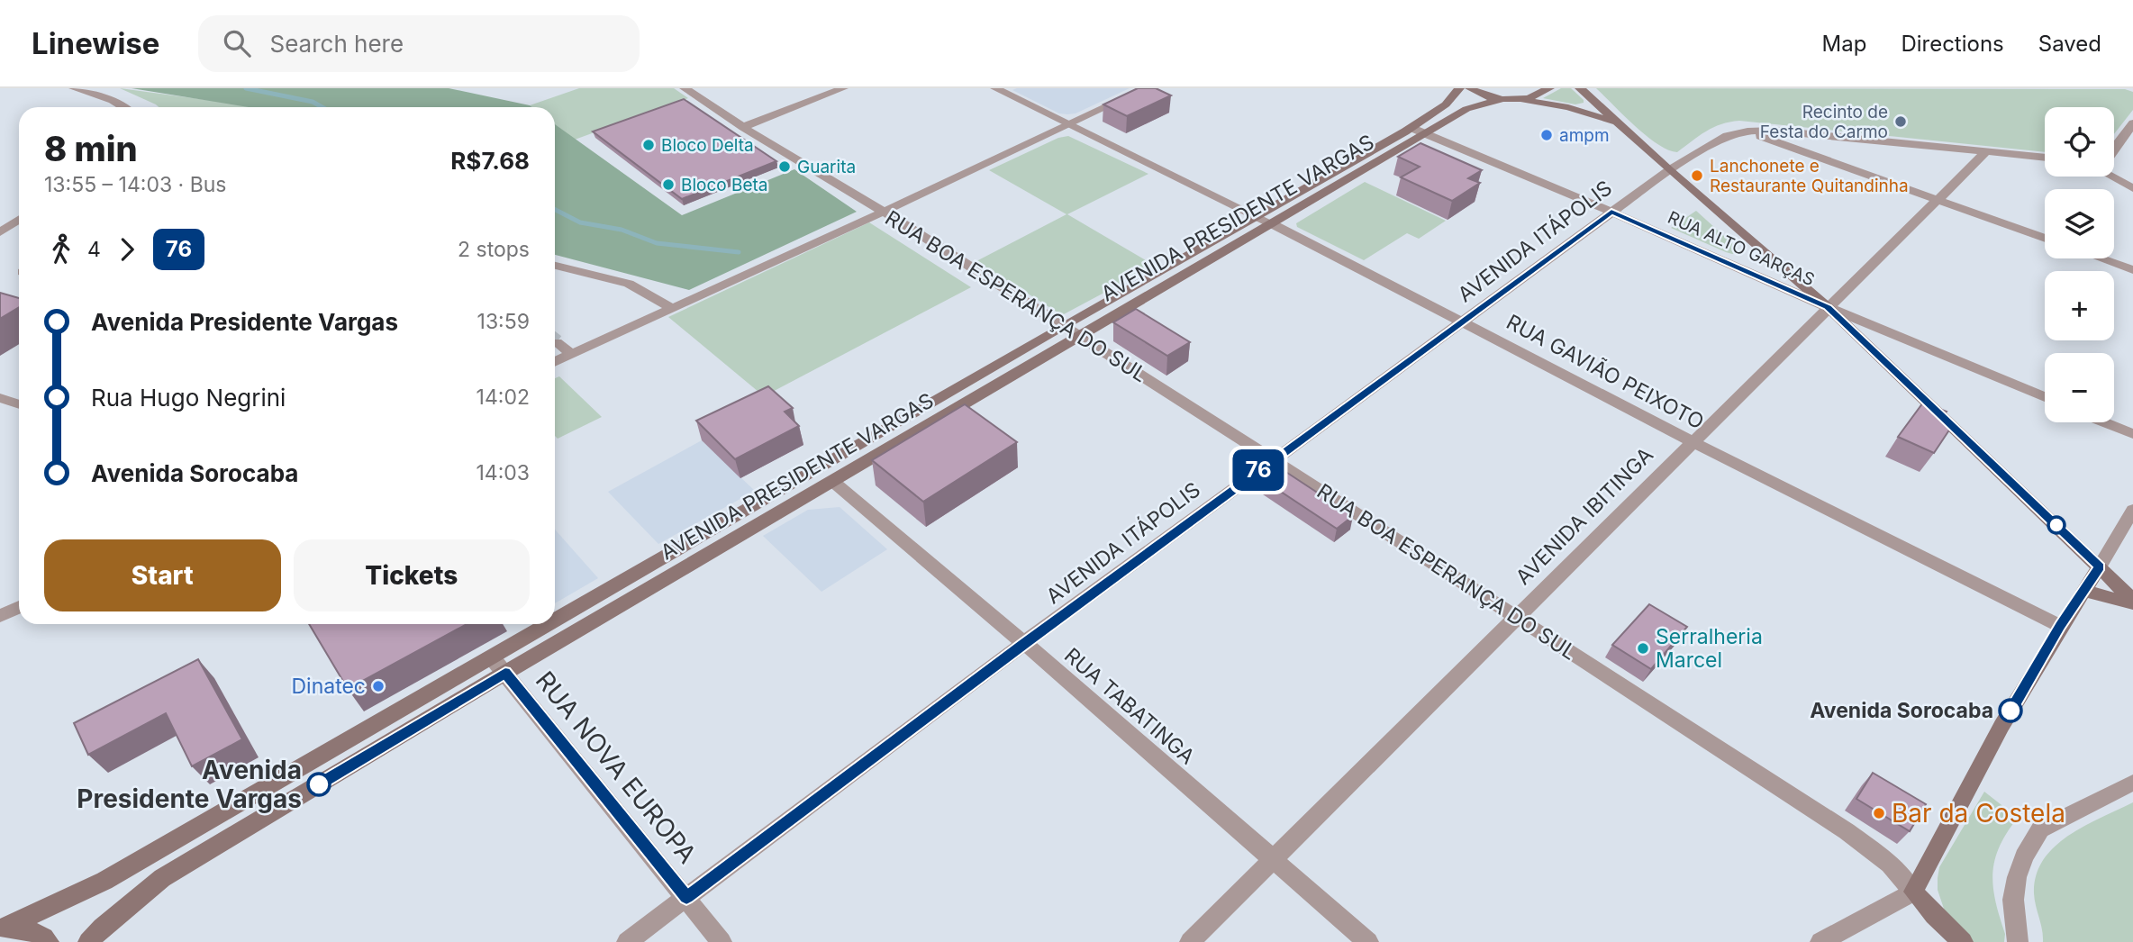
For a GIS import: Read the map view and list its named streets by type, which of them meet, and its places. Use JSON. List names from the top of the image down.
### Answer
{
  "streets": {
    "main road": ["AVENIDA PRESIDENTE VARGAS", "RUA BOA ESPERANÇA DO SUL"],
    "street": [
      "AVENIDA ITÁPOLIS",
      "RUA ALTO GARÇAS",
      "RUA GAVIÃO PEIXOTO",
      "AVENIDA IBITINGA",
      "RUA TABATINGA",
      "RUA NOVA EUROPA"
    ]
  },
  "crossings": [
    ["AVENIDA PRESIDENTE VARGAS", "RUA ALTO GARÇAS"],
    ["AVENIDA PRESIDENTE VARGAS", "RUA BOA ESPERANÇA DO SUL"],
    ["AVENIDA PRESIDENTE VARGAS", "RUA GAVIÃO PEIXOTO"],
    ["AVENIDA PRESIDENTE VARGAS", "RUA TABATINGA"],
    ["AVENIDA PRESIDENTE VARGAS", "RUA NOVA EUROPA"],
    ["AVENIDA ITÁPOLIS", "RUA ALTO GARÇAS"],
    ["AVENIDA ITÁPOLIS", "RUA BOA ESPERANÇA DO SUL"],
    ["AVENIDA ITÁPOLIS", "RUA GAVIÃO PEIXOTO"],
    ["AVENIDA ITÁPOLIS", "AVENIDA IBITINGA"],
    ["AVENIDA ITÁPOLIS", "RUA TABATINGA"],
    ["AVENIDA ITÁPOLIS", "RUA NOVA EUROPA"],
    ["RUA ALTO GARÇAS", "AVENIDA IBITINGA"],
    ["RUA BOA ESPERANÇA DO SUL", "AVENIDA IBITINGA"],
    ["RUA GAVIÃO PEIXOTO", "AVENIDA IBITINGA"],
    ["AVENIDA IBITINGA", "RUA TABATINGA"]
  ],
  "places": [
    "Recinto de Festa do Carmo",
    "ampm",
    "Bloco Delta",
    "Guarita",
    "Lanchonete e Restaurante Quitandinha",
    "Bloco Beta",
    "Serralheria Marcel",
    "Dinatec",
    "Avenida Sorocaba",
    "Avenida Presidente Vargas",
    "Bar da Costela"
  ],
  "lines": ["bus line 76"],
  "page": {
    "header": "Linewise",
    "search": "Search here",
    "nav": ["Map", "Directions", "Saved"],
    "on_map": "76",
    "map_buttons": ["+", "−"],
    "heading": ["8 min", "13:55 – 14:03 · Bus", "R$7.68"],
    "legs": ["4", "76", "2 stops"],
    "list": [
      {
        "name": "Avenida Presidente Vargas",
        "value": "13:59"
      },
      {
        "name": "Rua Hugo Negrini",
        "value": "14:02"
      },
      {
        "name": "Avenida Sorocaba",
        "value": "14:03"
      }
    ],
    "buttons": ["Start", "Tickets"]
  }
}
